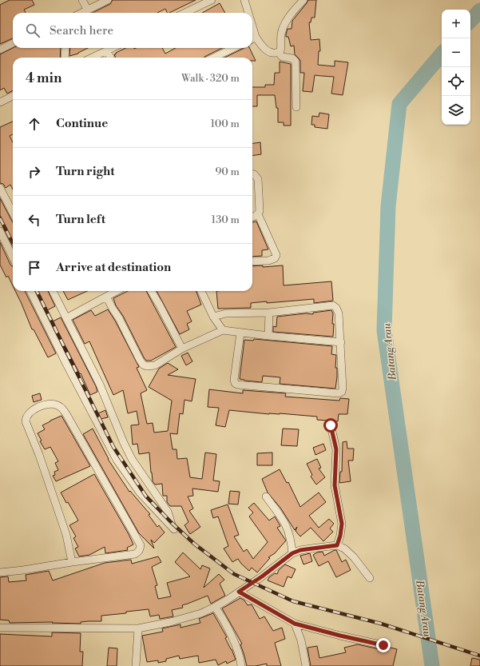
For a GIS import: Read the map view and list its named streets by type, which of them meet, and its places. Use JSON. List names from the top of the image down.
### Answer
{
  "water": ["Batang Arau"],
  "page": {
    "map_buttons": ["+", "−"],
    "search": "Search here",
    "heading": ["4 min", "Walk · 320 m"],
    "list": [
      ["Continue", "100 m"],
      ["Turn right", "90 m"],
      ["Turn left", "130 m"],
      "Arrive at destination"
    ]
  }
}
